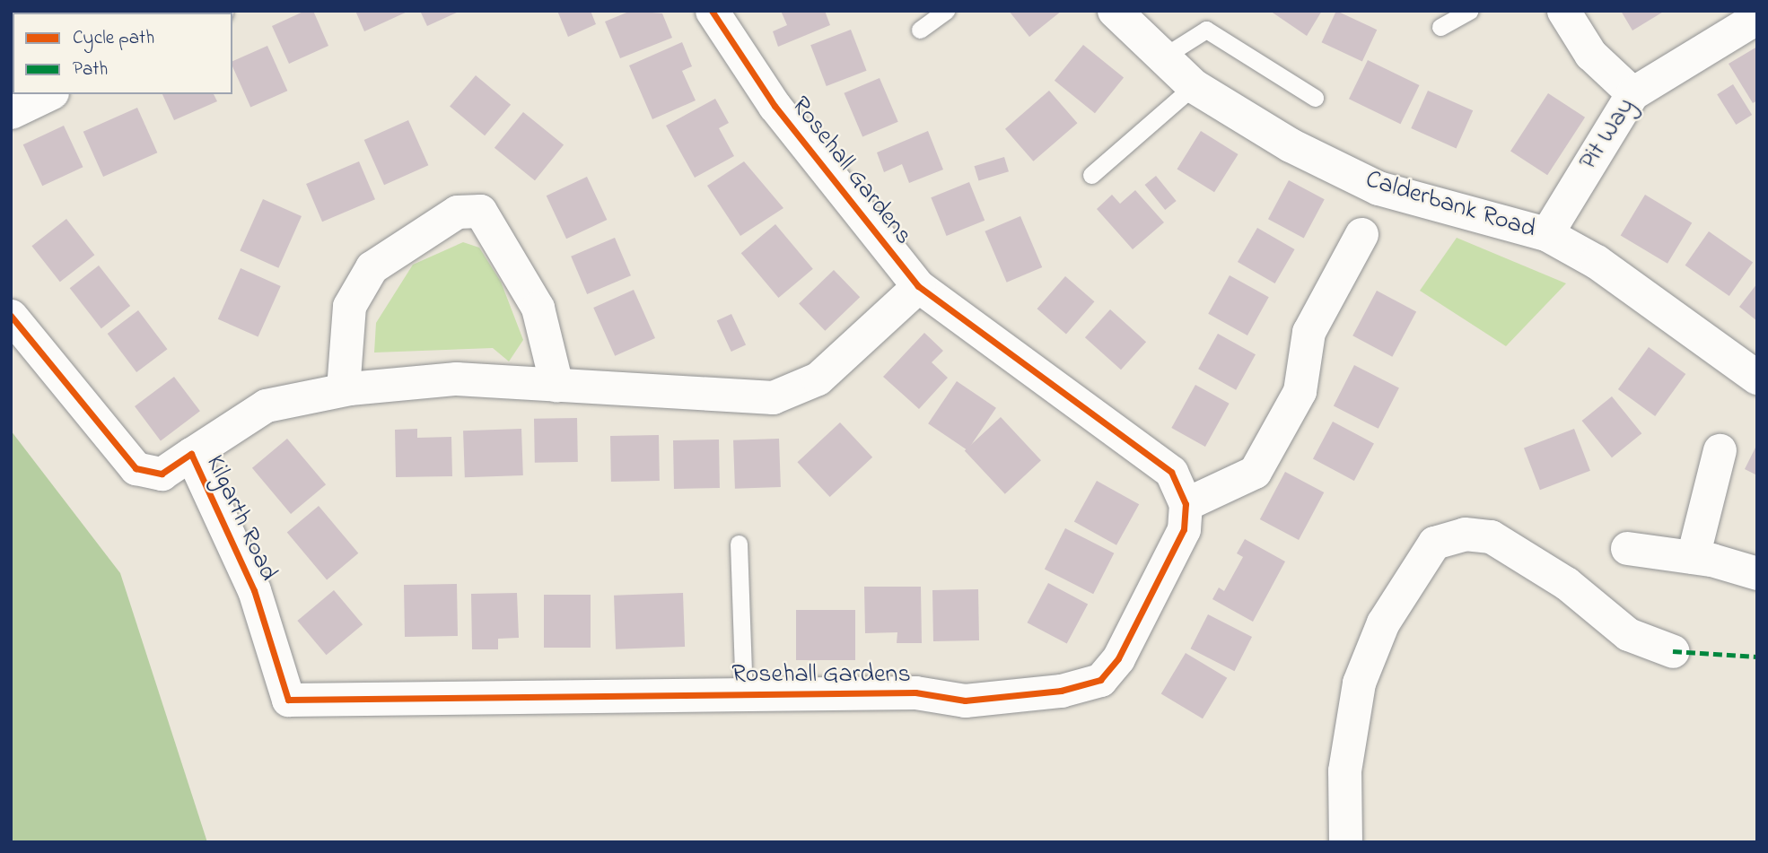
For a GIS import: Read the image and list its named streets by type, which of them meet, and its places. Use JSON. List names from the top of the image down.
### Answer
{
  "streets": {
    "street": [
      "Pit Way",
      "Rosehall Gardens",
      "Calderbank Road",
      "Kilgarth Road"
    ]
  },
  "crossings": [
    ["Pit Way", "Calderbank Road"],
    ["Rosehall Gardens", "Kilgarth Road"]
  ],
  "legend": ["Cycle path", "Path"]
}
